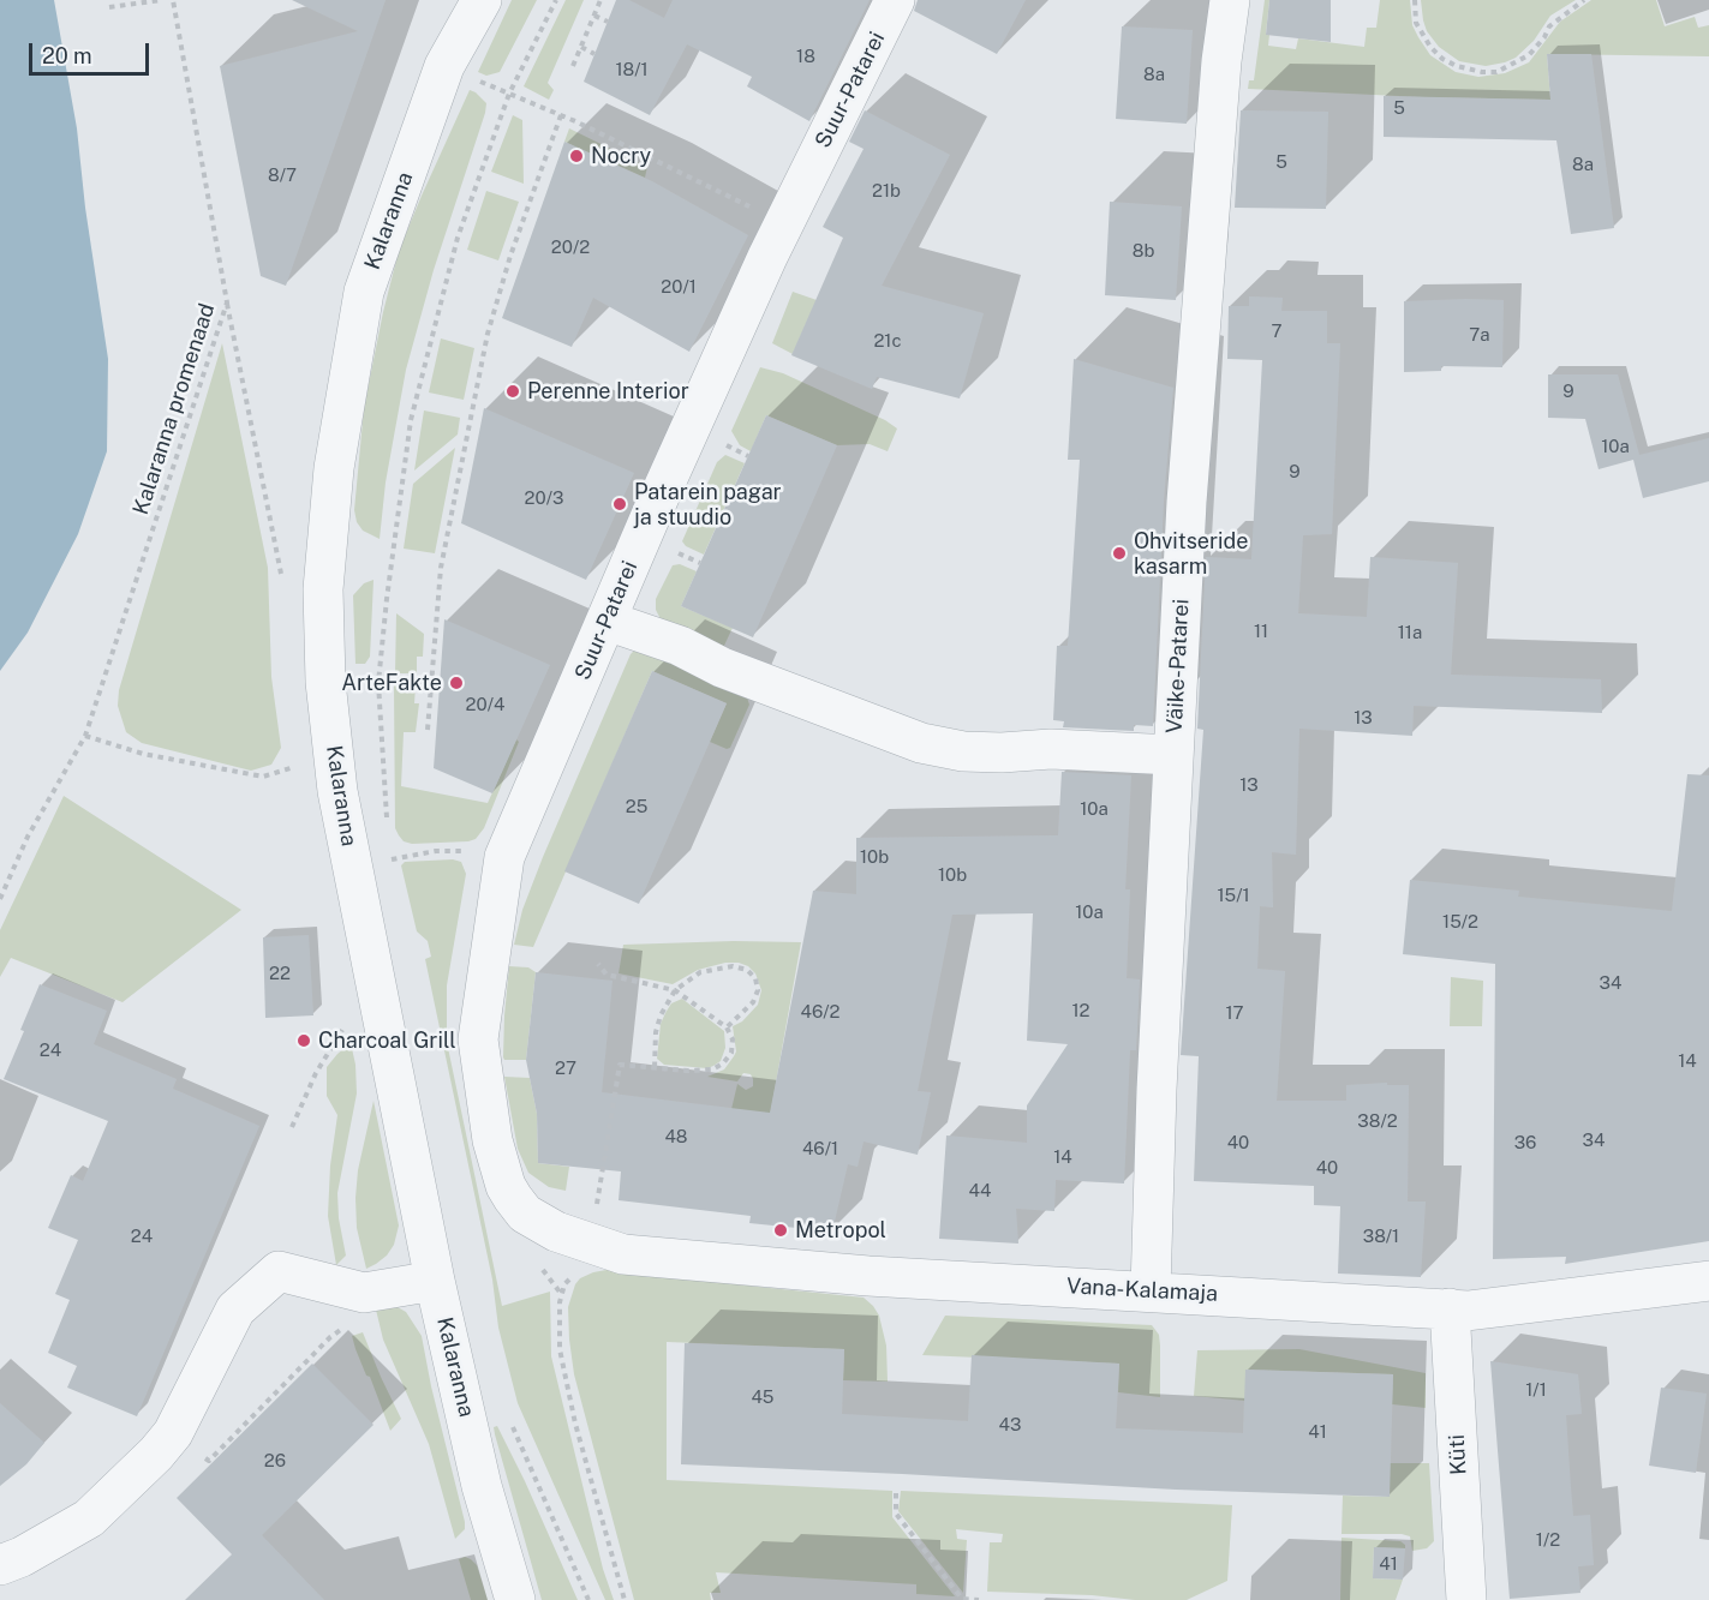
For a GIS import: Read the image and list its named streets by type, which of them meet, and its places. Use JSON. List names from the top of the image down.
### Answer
{
  "streets": {
    "street": [
      "Suur-Patarei",
      "Kalaranna",
      "Väike-Patarei",
      "Vana-Kalamaja",
      "Küti"
    ],
    "path": ["Kalaranna promenaad"]
  },
  "crossings": [
    ["Suur-Patarei", "Vana-Kalamaja"],
    ["Väike-Patarei", "Vana-Kalamaja"],
    ["Vana-Kalamaja", "Küti"]
  ],
  "places": [
    "Nocry",
    "Perenne Interior",
    "Patarein pagar ja stuudio",
    "Ohvitseride kasarm",
    "ArteFakte",
    "Charcoal Grill",
    "Metropol"
  ],
  "house_numbers": [
    "18",
    "18/1",
    "8a",
    "5",
    "5",
    "8a",
    "8/7",
    "21b",
    "20/2",
    "8b",
    "20/1",
    "7",
    "7a",
    "21c",
    "9",
    "10a",
    "9",
    "20/3",
    "11",
    "11a",
    "20/4",
    "13",
    "13",
    "25",
    "10a",
    "10b",
    "10b",
    "15/1",
    "10a",
    "15/2",
    "22",
    "34",
    "12",
    "46/2",
    "17",
    "24",
    "14",
    "27",
    "38/2",
    "48",
    "34",
    "40",
    "36",
    "46/1",
    "14",
    "40",
    "44",
    "24",
    "38/1",
    "1/1",
    "45",
    "43",
    "41",
    "26",
    "1/2",
    "41"
  ],
  "scale_bar": "20 m"
}
